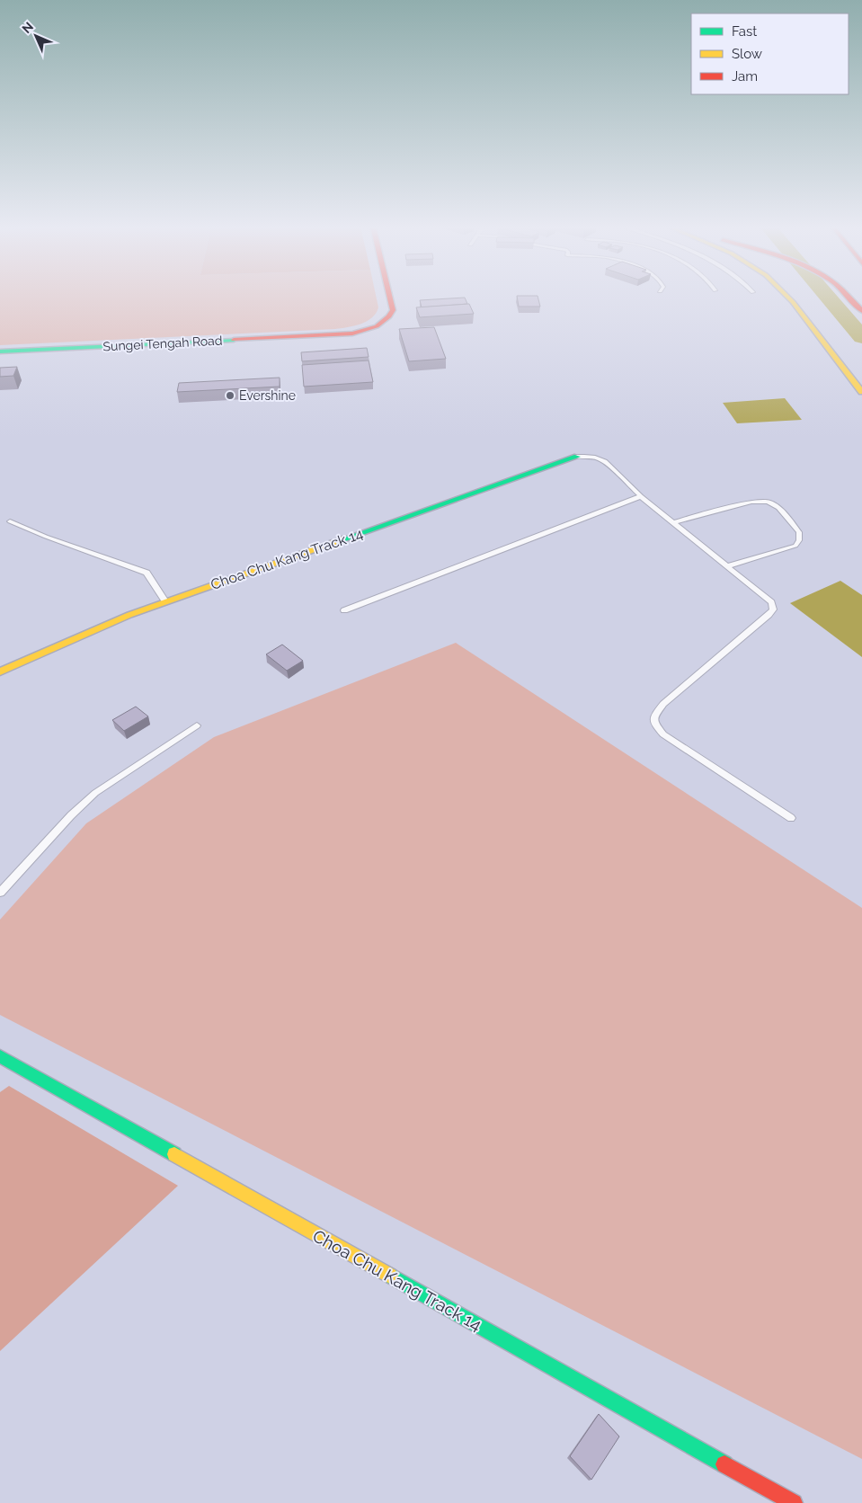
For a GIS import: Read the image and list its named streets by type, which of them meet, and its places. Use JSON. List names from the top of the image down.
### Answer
{
  "streets": {
    "main road": ["Sungei Tengah Road", "Choa Chu Kang Track 14"]
  },
  "places": ["Evershine"],
  "legend": ["Fast", "Slow", "Jam"],
  "north": "top left"
}
